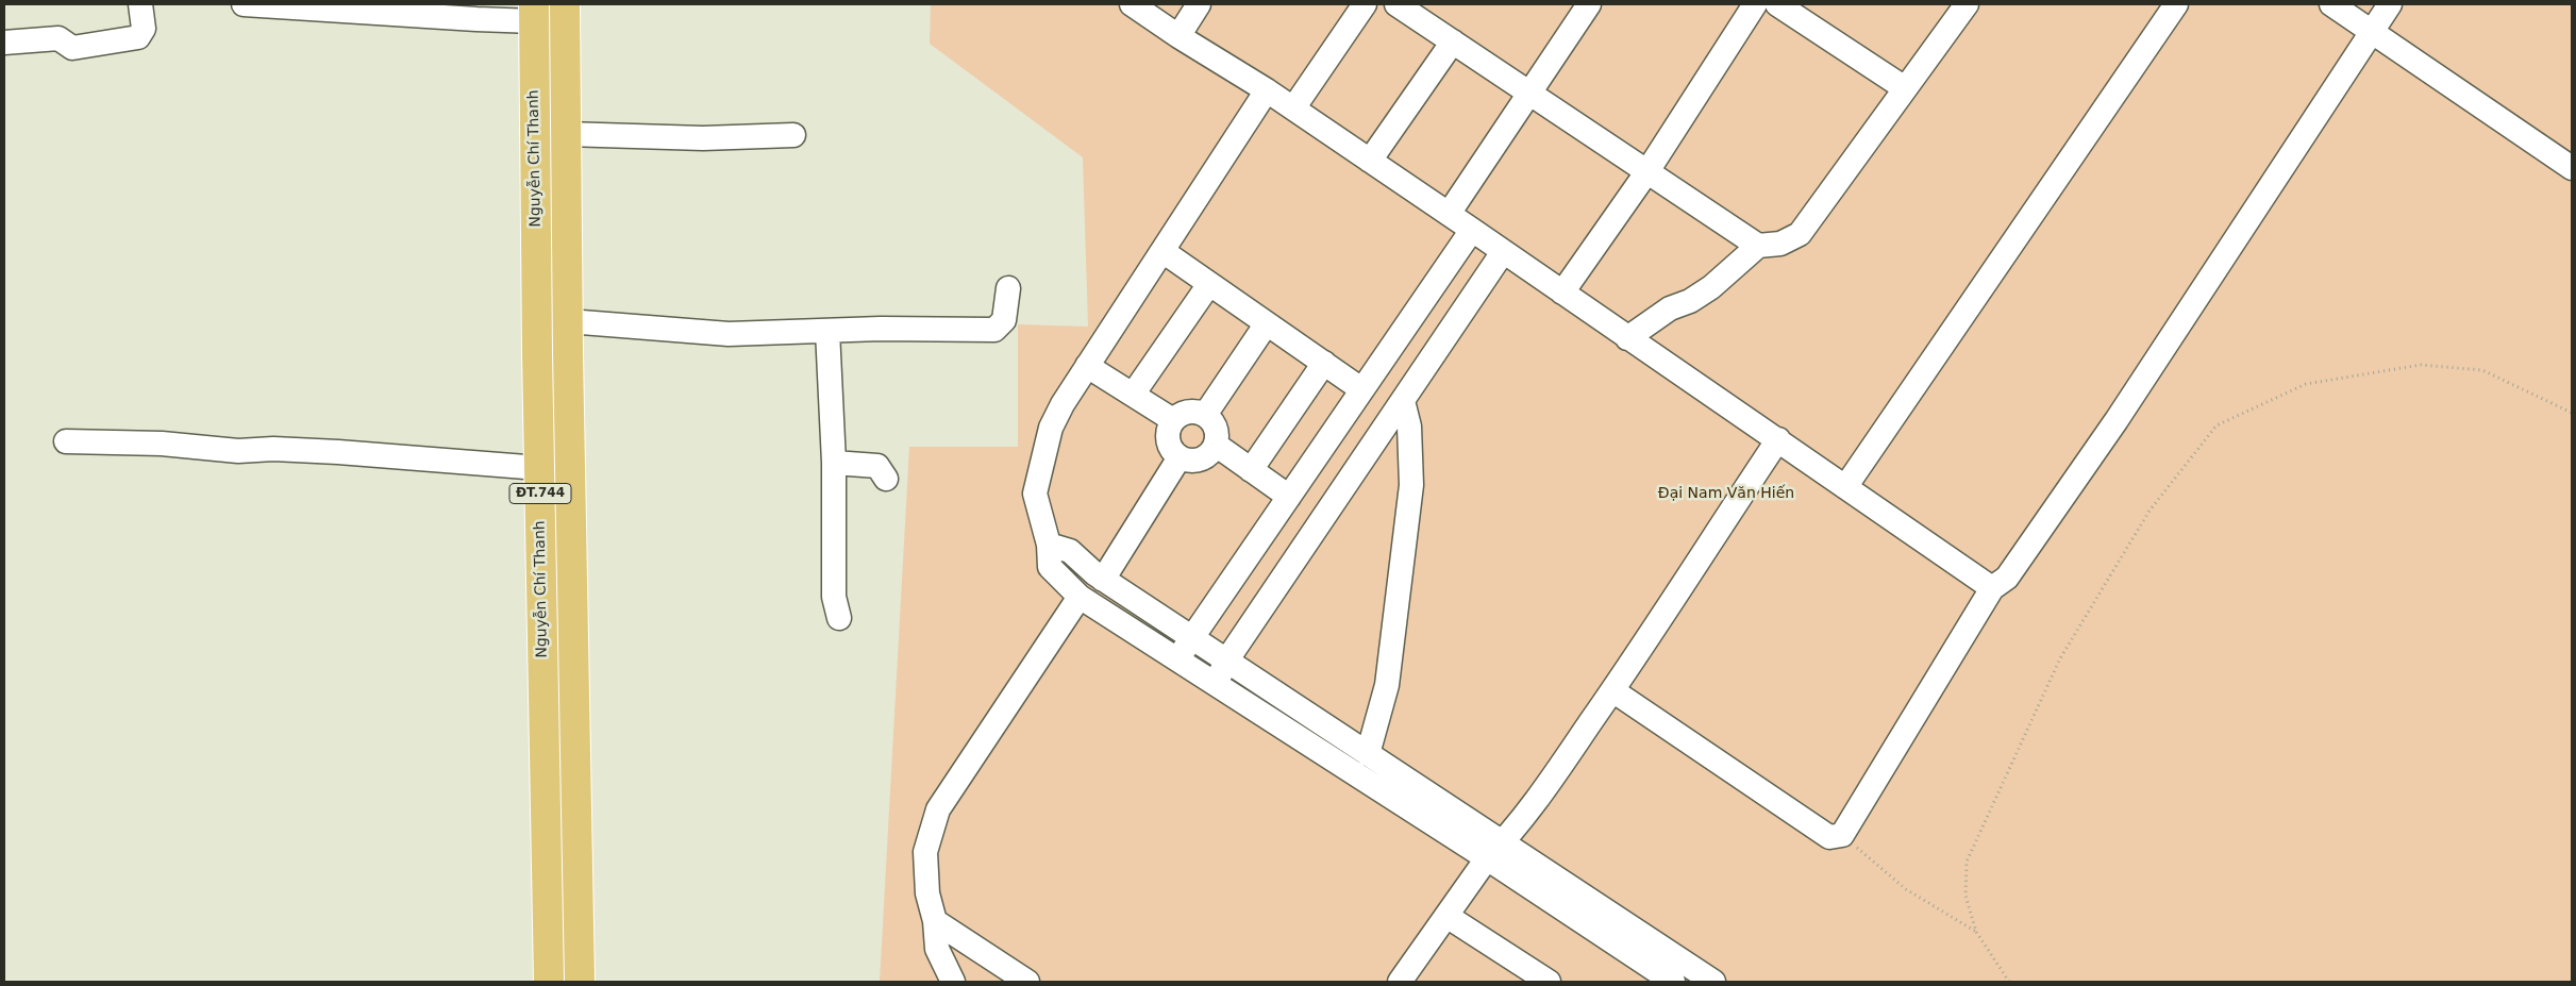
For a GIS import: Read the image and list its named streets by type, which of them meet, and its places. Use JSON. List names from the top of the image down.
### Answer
{
  "streets": {
    "main road": ["Nguyễn Chí Thanh", "ĐT.744"]
  },
  "parks": ["Đại Nam Văn Hiến"]
}
